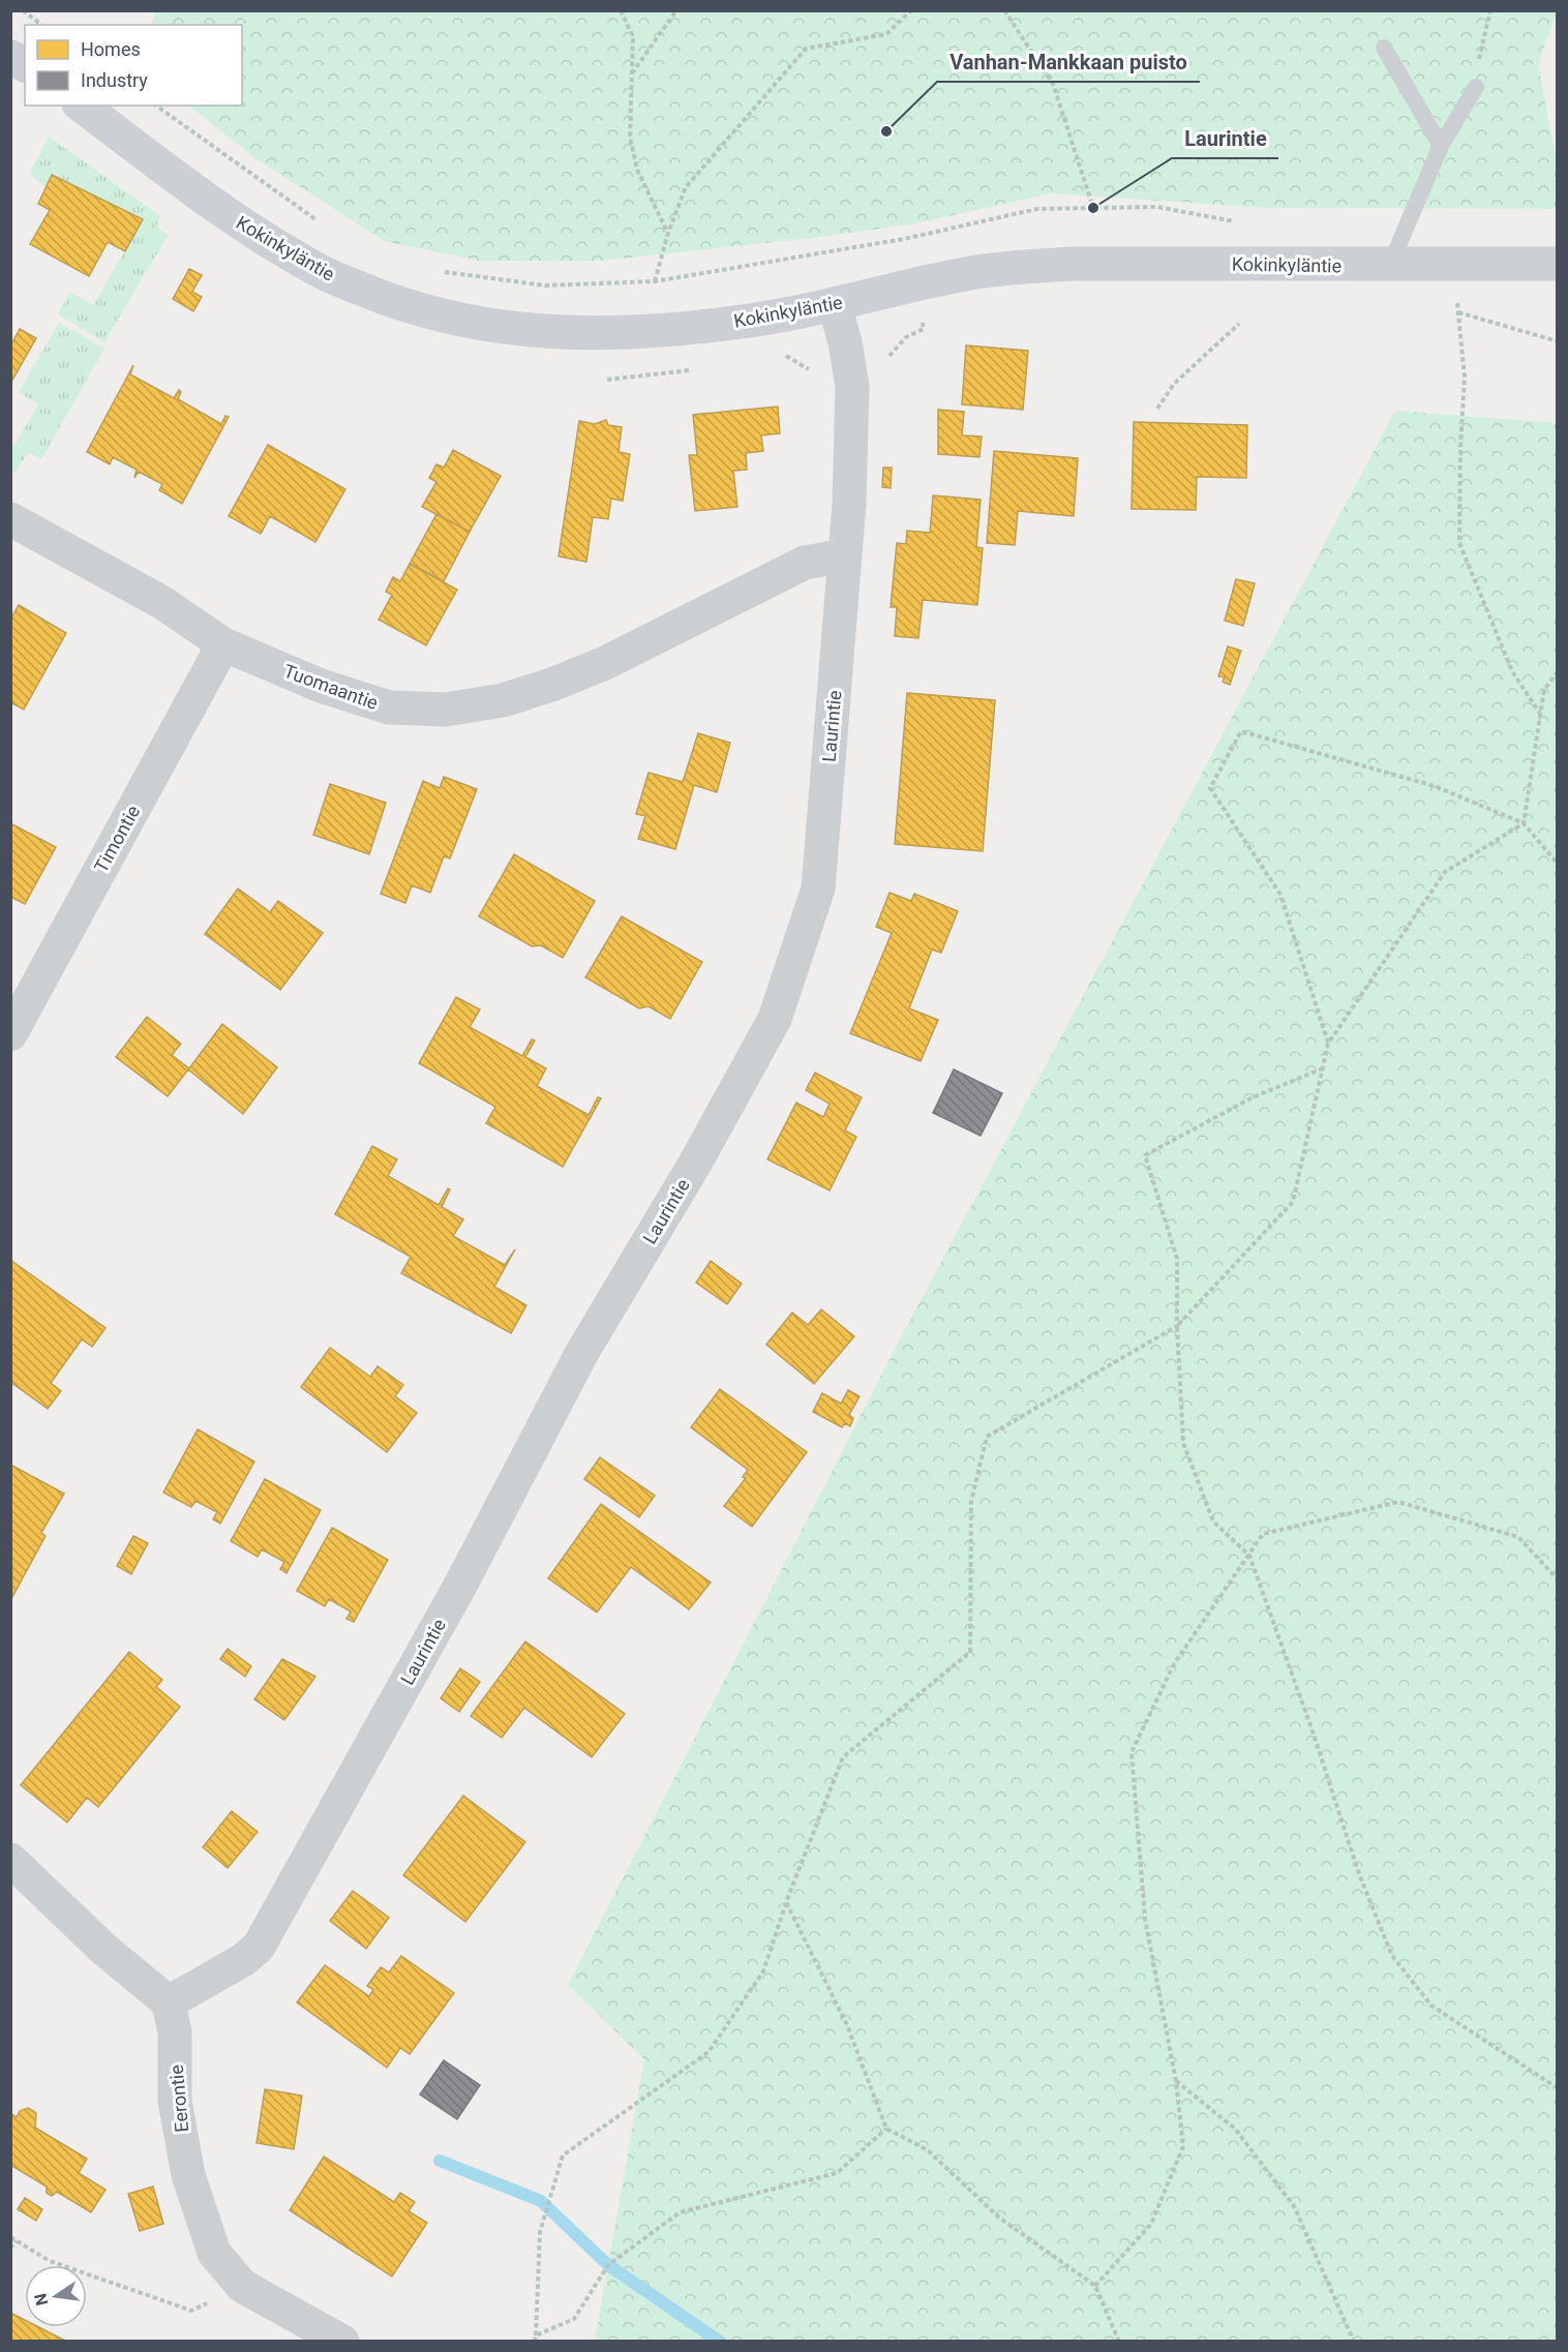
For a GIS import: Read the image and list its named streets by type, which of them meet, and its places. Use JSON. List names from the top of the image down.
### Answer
{
  "streets": {
    "main road": ["Kokinkyläntie"],
    "street": [
      "Tuomaantie",
      "Laurintie",
      "Timontie",
      "Eerontie"
    ]
  },
  "crossings": [
    ["Kokinkyläntie", "Laurintie"],
    ["Tuomaantie", "Laurintie"],
    ["Tuomaantie", "Timontie"],
    ["Laurintie", "Eerontie"]
  ],
  "places": ["Vanhan-Mankkaan puisto", "Laurintie"],
  "legend": ["Homes", "Industry"],
  "north": "left"
}
